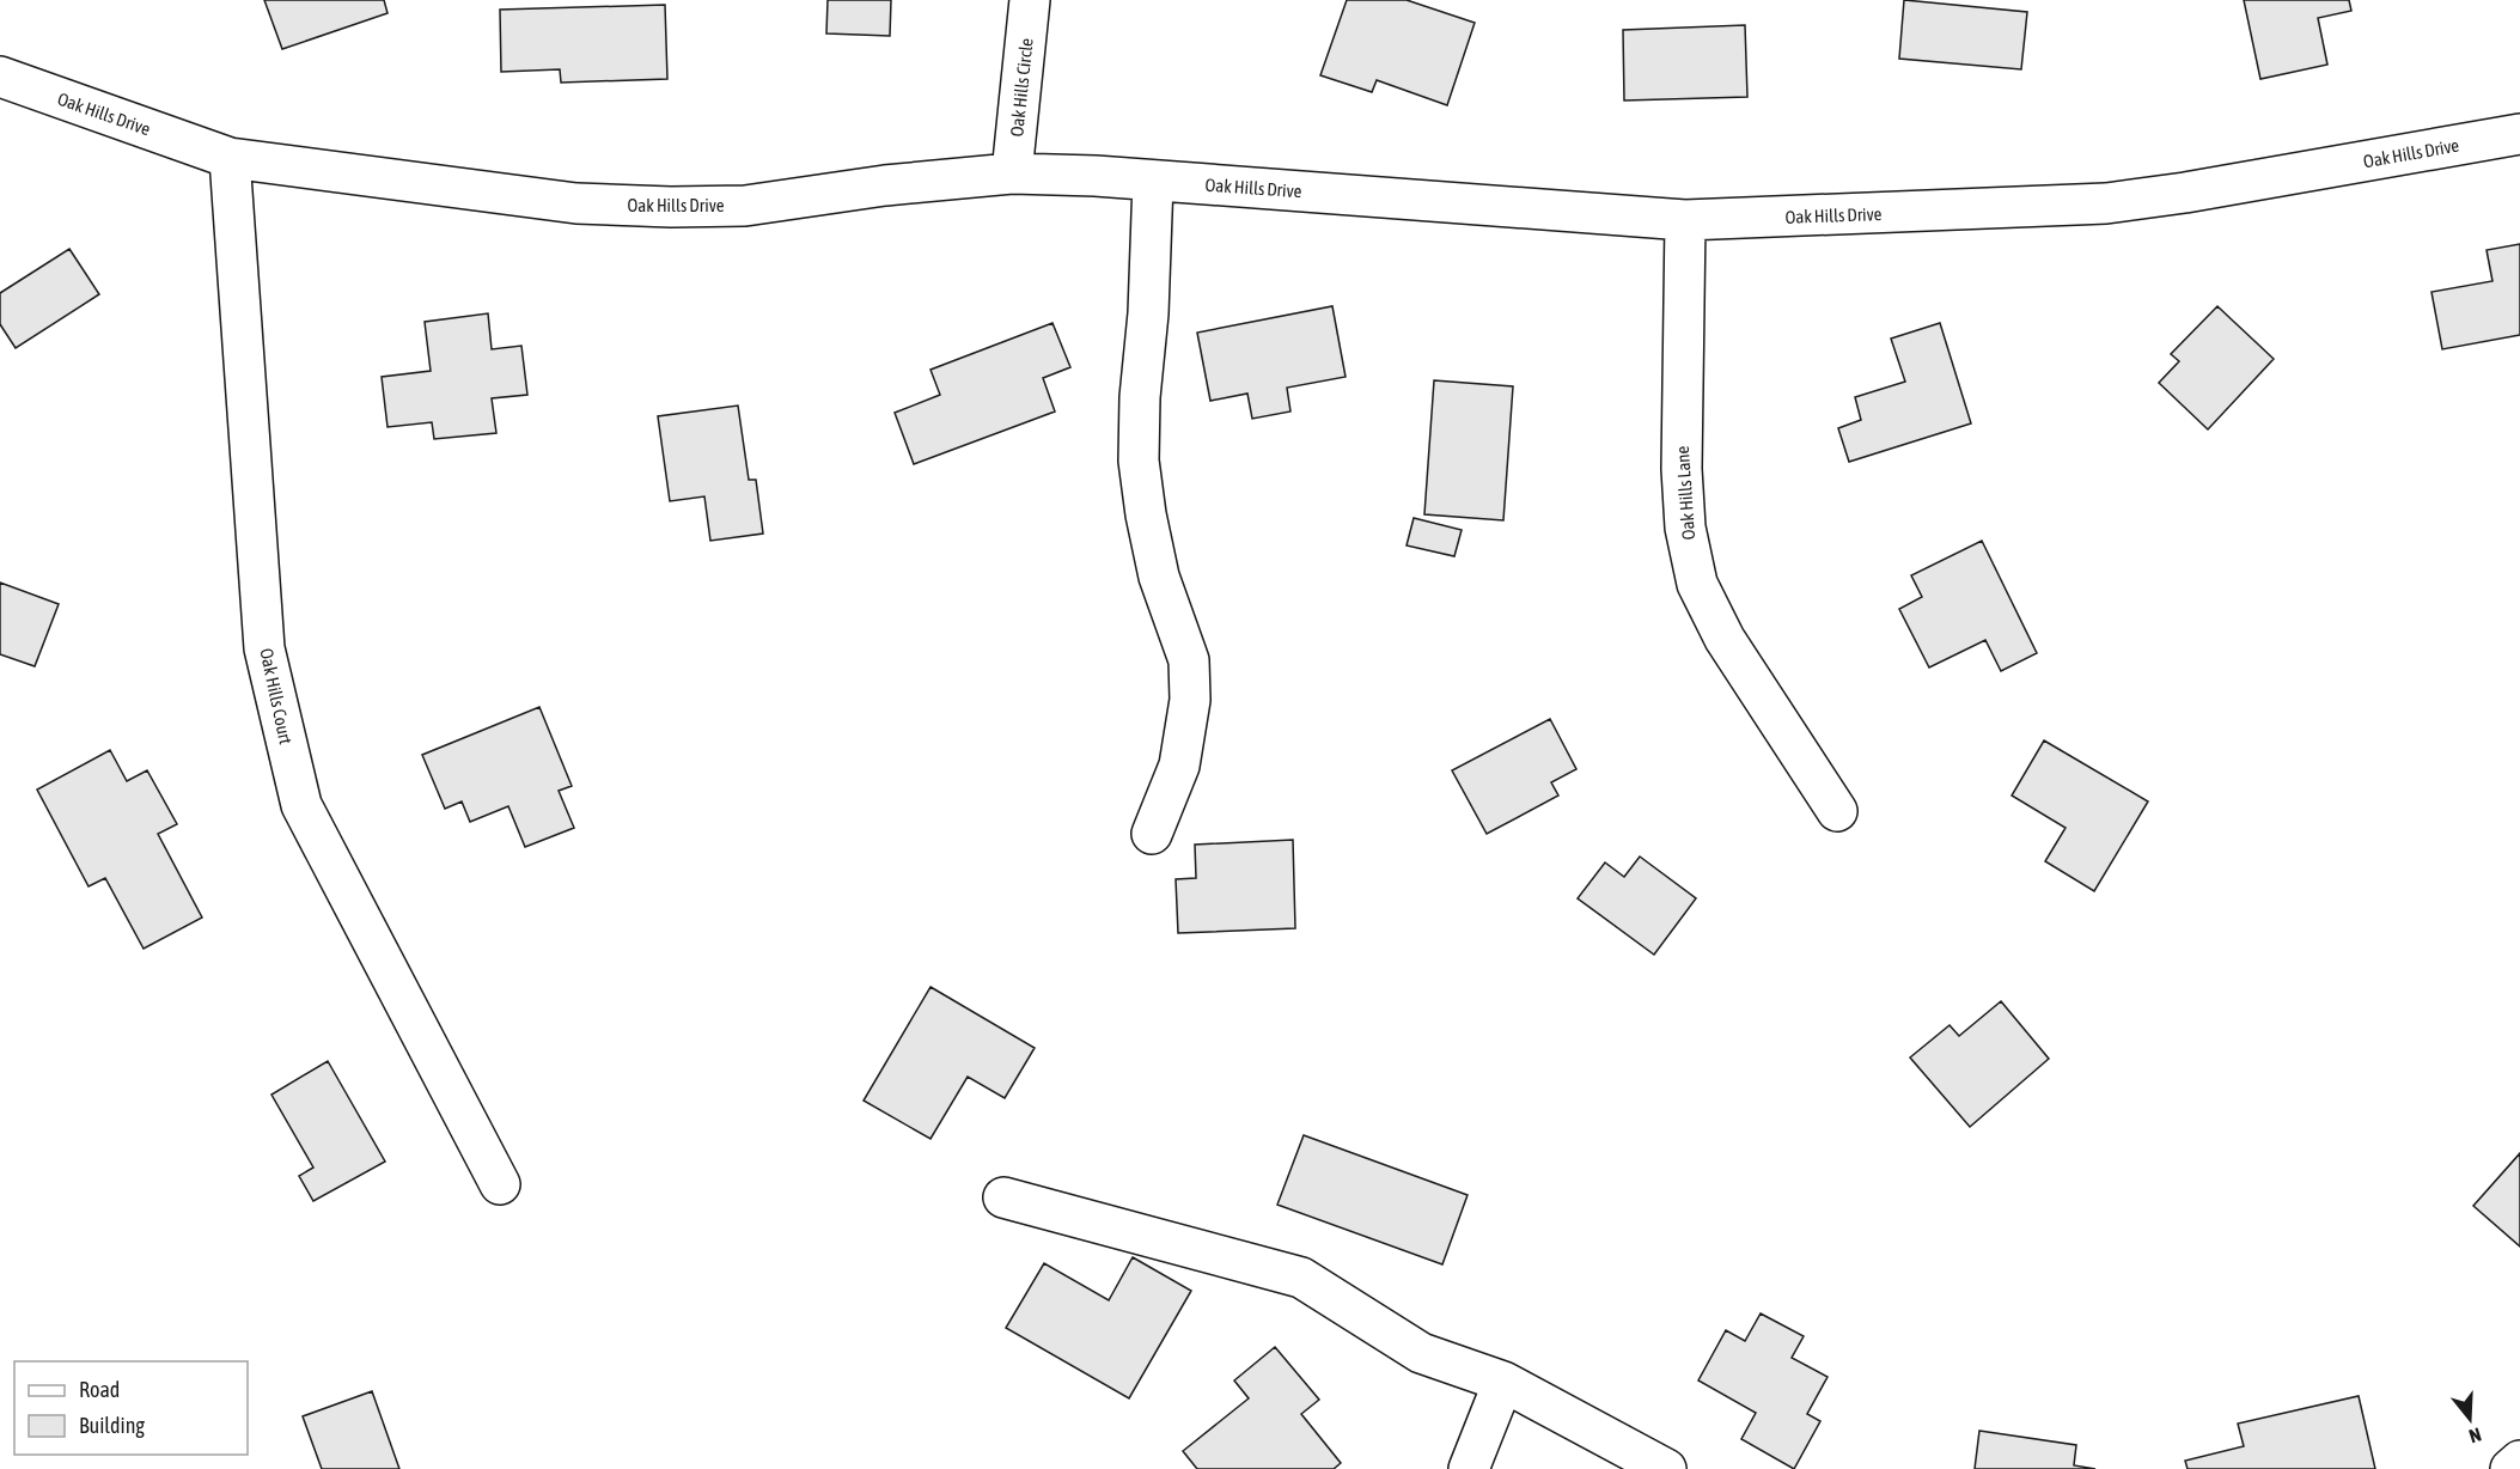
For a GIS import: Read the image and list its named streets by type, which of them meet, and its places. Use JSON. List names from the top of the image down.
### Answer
{
  "streets": {
    "street": [
      "Oak Hills Circle",
      "Oak Hills Drive",
      "Oak Hills Lane",
      "Oak Hills Court"
    ]
  },
  "crossings": [
    ["Oak Hills Circle", "Oak Hills Drive"],
    ["Oak Hills Drive", "Oak Hills Lane"],
    ["Oak Hills Drive", "Oak Hills Court"]
  ],
  "legend": ["Road", "Building"],
  "north": "bottom"
}
